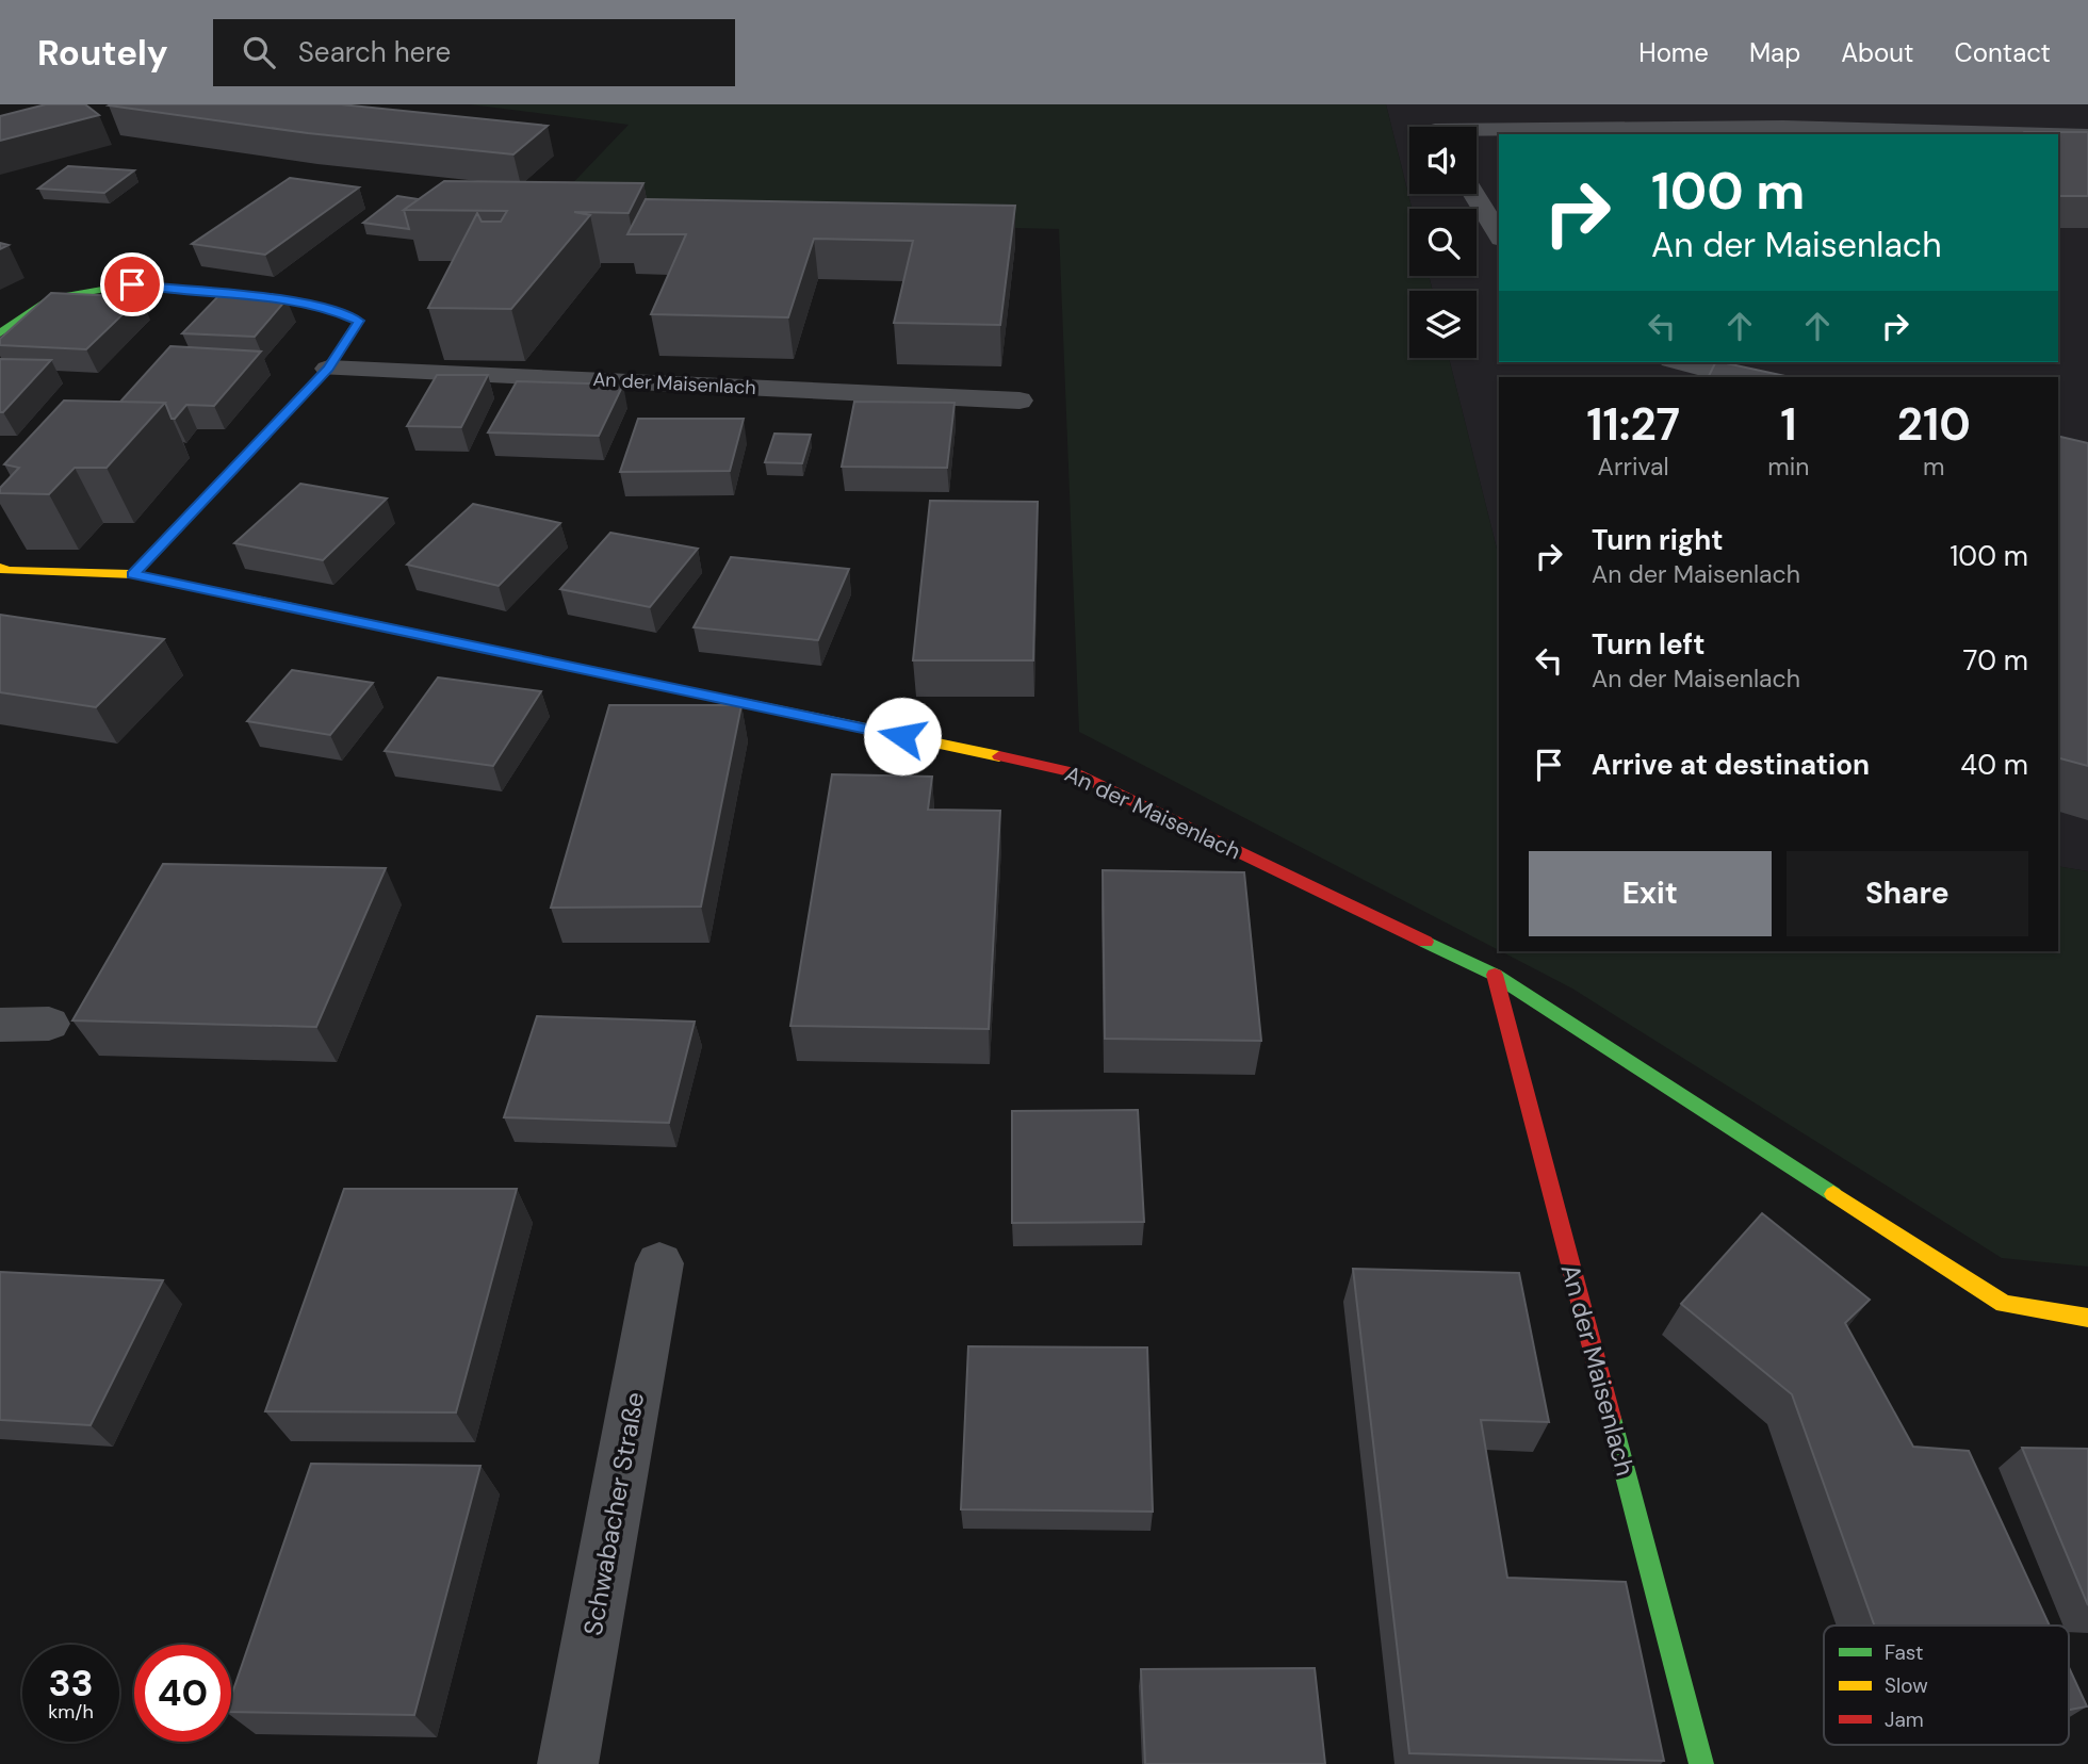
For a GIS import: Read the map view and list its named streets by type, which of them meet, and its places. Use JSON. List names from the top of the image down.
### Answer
{
  "streets": {
    "street": ["An der Maisenlach", "Schwabacher Straße"]
  },
  "legend": ["Fast", "Slow", "Jam"],
  "page": {
    "header": "Routely",
    "search": "Search here",
    "nav": [
      "Home",
      "Map",
      "About",
      "Contact"
    ],
    "turn": ["100 m", "An der Maisenlach"],
    "eta": [
      "11:27",
      "Arrival",
      "1",
      "min",
      "210",
      "m"
    ],
    "list": [
      {
        "name": "Turn right",
        "note": "An der Maisenlach",
        "value": "100 m"
      },
      {
        "name": "Turn left",
        "note": "An der Maisenlach",
        "value": "70 m"
      },
      {
        "name": "Arrive at destination",
        "value": "40 m"
      }
    ],
    "buttons": ["Exit", "Share"],
    "speed": "33 km/h",
    "limit": "40"
  }
}
